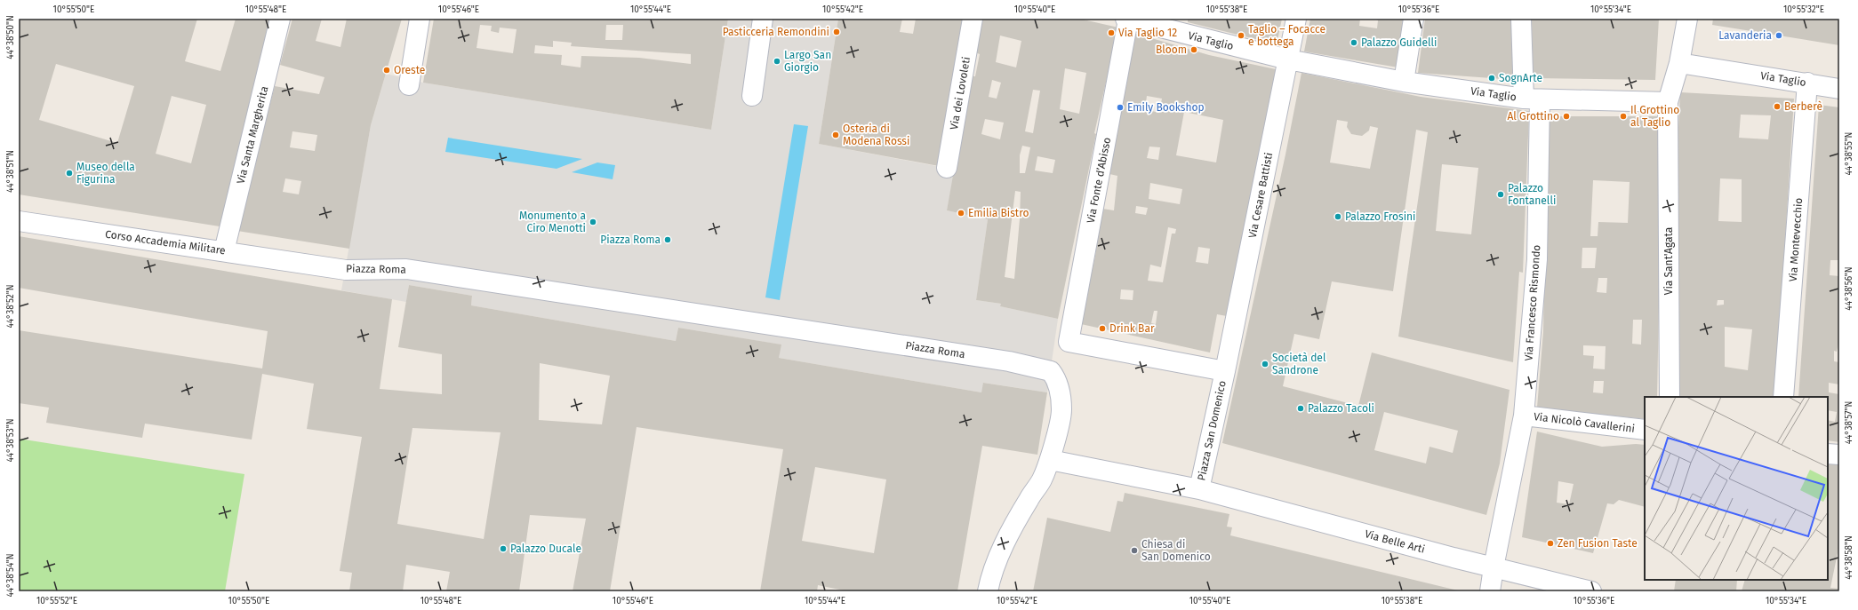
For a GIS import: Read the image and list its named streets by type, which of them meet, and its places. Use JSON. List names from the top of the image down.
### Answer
{
  "streets": {
    "street": [
      "Via Taglio",
      "Via dei Lovoleti",
      "Via Santa Margherita",
      "Via Fonte d’Abisso",
      "Via Cesare Battisti",
      "Via Montevecchio",
      "Corso Accademia Militare",
      "Via Sant'Agata",
      "Piazza Roma",
      "Via Francesco Rismondo",
      "Via Nicolò Cavallerini",
      "Piazza San Domenico",
      "Via Belle Arti"
    ]
  },
  "crossings": [
    ["Via Taglio", "Via Fonte d’Abisso"],
    ["Via Taglio", "Via Cesare Battisti"],
    ["Via Taglio", "Via Montevecchio"],
    ["Via Taglio", "Via Sant'Agata"],
    ["Via Taglio", "Via Francesco Rismondo"],
    ["Via Santa Margherita", "Corso Accademia Militare"],
    ["Via Fonte d’Abisso", "Piazza San Domenico"],
    ["Via Cesare Battisti", "Piazza San Domenico"],
    ["Corso Accademia Militare", "Piazza Roma"],
    ["Piazza Roma", "Piazza San Domenico"],
    ["Via Francesco Rismondo", "Via Nicolò Cavallerini"],
    ["Via Francesco Rismondo", "Via Belle Arti"],
    ["Piazza San Domenico", "Via Belle Arti"]
  ],
  "places": [
    "Pasticceria Remondini",
    "Via Taglio 12",
    "Taglio – Focacce e bottega",
    "Lavanderia",
    "Palazzo Guidelli",
    "Bloom",
    "Largo San Giorgio",
    "Oreste",
    "SognArte",
    "Berberè",
    "Emily Bookshop",
    "Al Grottino",
    "Il Grottino al Taglio",
    "Osteria di Modena Rossi",
    "Museo della Figurina",
    "Palazzo Fontanelli",
    "Emilia Bistro",
    "Palazzo Frosini",
    "Monumento a Ciro Menotti",
    "Piazza Roma",
    "Drink Bar",
    "Società del Sandrone",
    "Palazzo Tacoli",
    "Zen Fusion Taste",
    "Palazzo Ducale",
    "Chiesa di San Domenico"
  ],
  "coordinates": [
    "10°55'50\"E",
    "10°55'48\"E",
    "10°55'46\"E",
    "10°55'44\"E",
    "10°55'42\"E",
    "10°55'40\"E",
    "10°55'38\"E",
    "10°55'36\"E",
    "10°55'34\"E",
    "10°55'32\"E",
    "44°38'50\"N",
    "44°38'55\"N",
    "44°38'51\"N",
    "44°38'56\"N",
    "44°38'52\"N",
    "44°38'57\"N",
    "44°38'53\"N",
    "44°38'58\"N",
    "44°38'54\"N",
    "10°55'52\"E"
  ]
}
